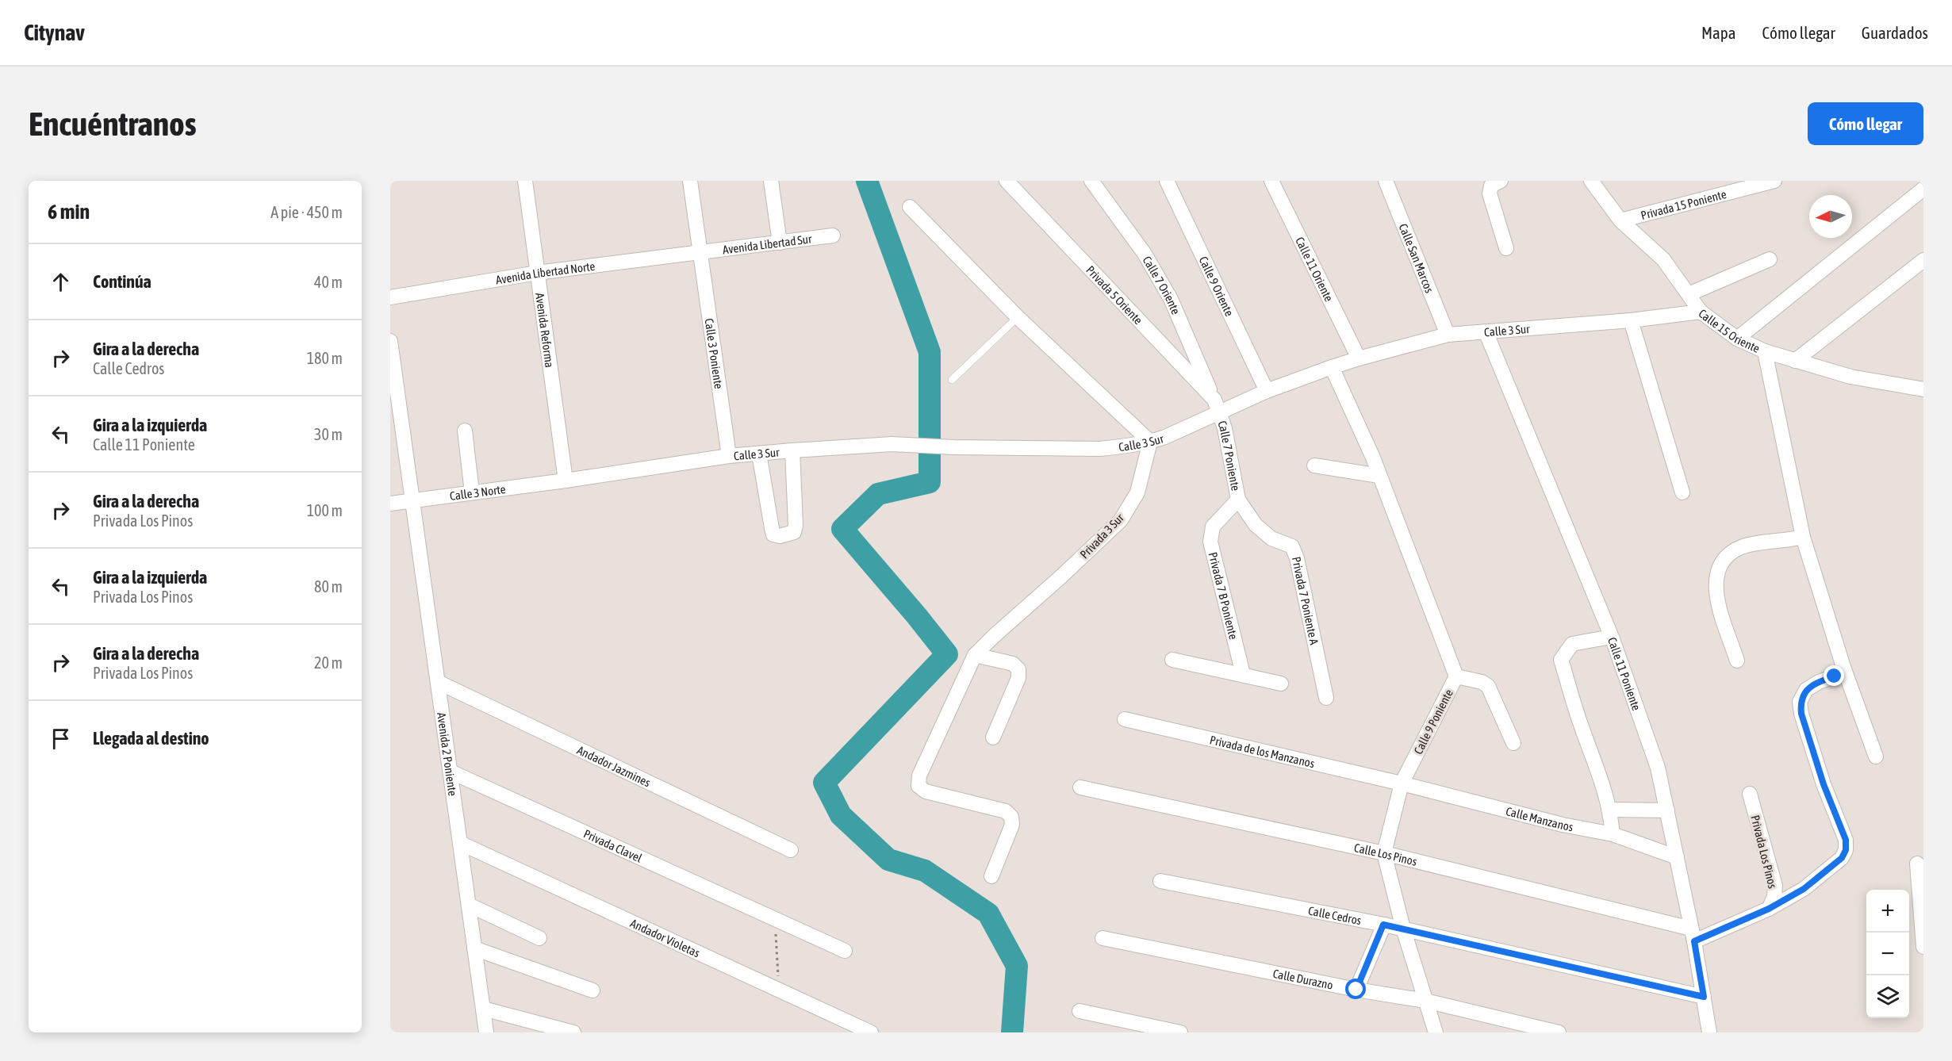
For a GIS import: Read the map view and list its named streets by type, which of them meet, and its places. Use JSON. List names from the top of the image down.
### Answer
{
  "streets": {
    "street": [
      "Privada 15 Poniente",
      "Avenida Libertad Sur",
      "Calle San Marcos",
      "Calle 11 Oriente",
      "Avenida Libertad Norte",
      "Calle 7 Oriente",
      "Calle 9 Oriente",
      "Privada 5 Oriente",
      "Calle 15 Oriente",
      "Calle 3 Sur",
      "Avenida Reforma",
      "Calle 3 Poniente",
      "Calle 7 Poniente",
      "Calle 3 Norte",
      "Privada 3 Sur",
      "Privada 7 B Poniente",
      "Privada 7 Poniente A",
      "Calle 11 Poniente",
      "Calle 9 Poniente",
      "Privada de los Manzanos",
      "Avenida 2 Poniente",
      "Andador Jazmines",
      "Calle Manzanos",
      "Privada Clavel",
      "Privada Los Pinos",
      "Calle Los Pinos",
      "Calle Cedros",
      "Andador Violetas",
      "Calle Durazno"
    ]
  },
  "crossings": [
    ["Privada 15 Poniente", "Calle 15 Oriente"],
    ["Avenida Libertad Sur", "Avenida Libertad Norte"],
    ["Avenida Libertad Sur", "Calle 3 Poniente"],
    ["Calle San Marcos", "Calle 3 Sur"],
    ["Calle 11 Oriente", "Calle 3 Sur"],
    ["Avenida Libertad Norte", "Avenida Reforma"],
    ["Avenida Libertad Norte", "Calle 3 Poniente"],
    ["Calle 7 Oriente", "Privada 5 Oriente"],
    ["Calle 7 Oriente", "Calle 3 Sur"],
    ["Calle 7 Oriente", "Calle 7 Poniente"],
    ["Calle 9 Oriente", "Calle 3 Sur"],
    ["Privada 5 Oriente", "Calle 3 Sur"],
    ["Privada 5 Oriente", "Calle 7 Poniente"],
    ["Calle 15 Oriente", "Calle 3 Sur"],
    ["Calle 3 Sur", "Avenida Reforma"],
    ["Calle 3 Sur", "Calle 3 Poniente"],
    ["Calle 3 Sur", "Calle 7 Poniente"],
    ["Calle 3 Sur", "Calle 3 Norte"],
    ["Calle 3 Sur", "Privada 3 Sur"],
    ["Calle 3 Sur", "Calle 11 Poniente"],
    ["Calle 3 Sur", "Calle 9 Poniente"],
    ["Avenida Reforma", "Calle 3 Norte"],
    ["Calle 7 Poniente", "Privada 7 B Poniente"],
    ["Calle 7 Poniente", "Privada 7 Poniente A"],
    ["Calle 3 Norte", "Avenida 2 Poniente"],
    ["Privada 7 B Poniente", "Privada 7 Poniente A"],
    ["Calle 11 Poniente", "Calle Manzanos"],
    ["Calle 11 Poniente", "Privada Los Pinos"],
    ["Calle 11 Poniente", "Calle Los Pinos"],
    ["Calle 11 Poniente", "Calle Cedros"],
    ["Calle 9 Poniente", "Privada de los Manzanos"],
    ["Calle 9 Poniente", "Calle Manzanos"],
    ["Calle 9 Poniente", "Calle Los Pinos"],
    ["Calle 9 Poniente", "Calle Cedros"],
    ["Calle 9 Poniente", "Calle Durazno"],
    ["Privada de los Manzanos", "Calle Manzanos"],
    ["Avenida 2 Poniente", "Andador Jazmines"],
    ["Avenida 2 Poniente", "Privada Clavel"],
    ["Avenida 2 Poniente", "Andador Violetas"],
    ["Privada Los Pinos", "Calle Los Pinos"]
  ],
  "north": "left",
  "page": {
    "header": "Citynav",
    "nav": ["Mapa", "Cómo llegar", "Guardados"],
    "buttons": "Cómo llegar",
    "title": "Encuéntranos",
    "heading": ["6 min", "A pie · 450 m"],
    "list": [
      ["Continúa", "40 m"],
      ["Gira a la derecha", "Calle Cedros", "180 m"],
      ["Gira a la izquierda", "Calle 11 Poniente", "30 m"],
      ["Gira a la derecha", "Privada Los Pinos", "100 m"],
      ["Gira a la izquierda", "Privada Los Pinos", "80 m"],
      ["Gira a la derecha", "Privada Los Pinos", "20 m"],
      "Llegada al destino"
    ],
    "map_buttons": ["+", "−"]
  }
}
